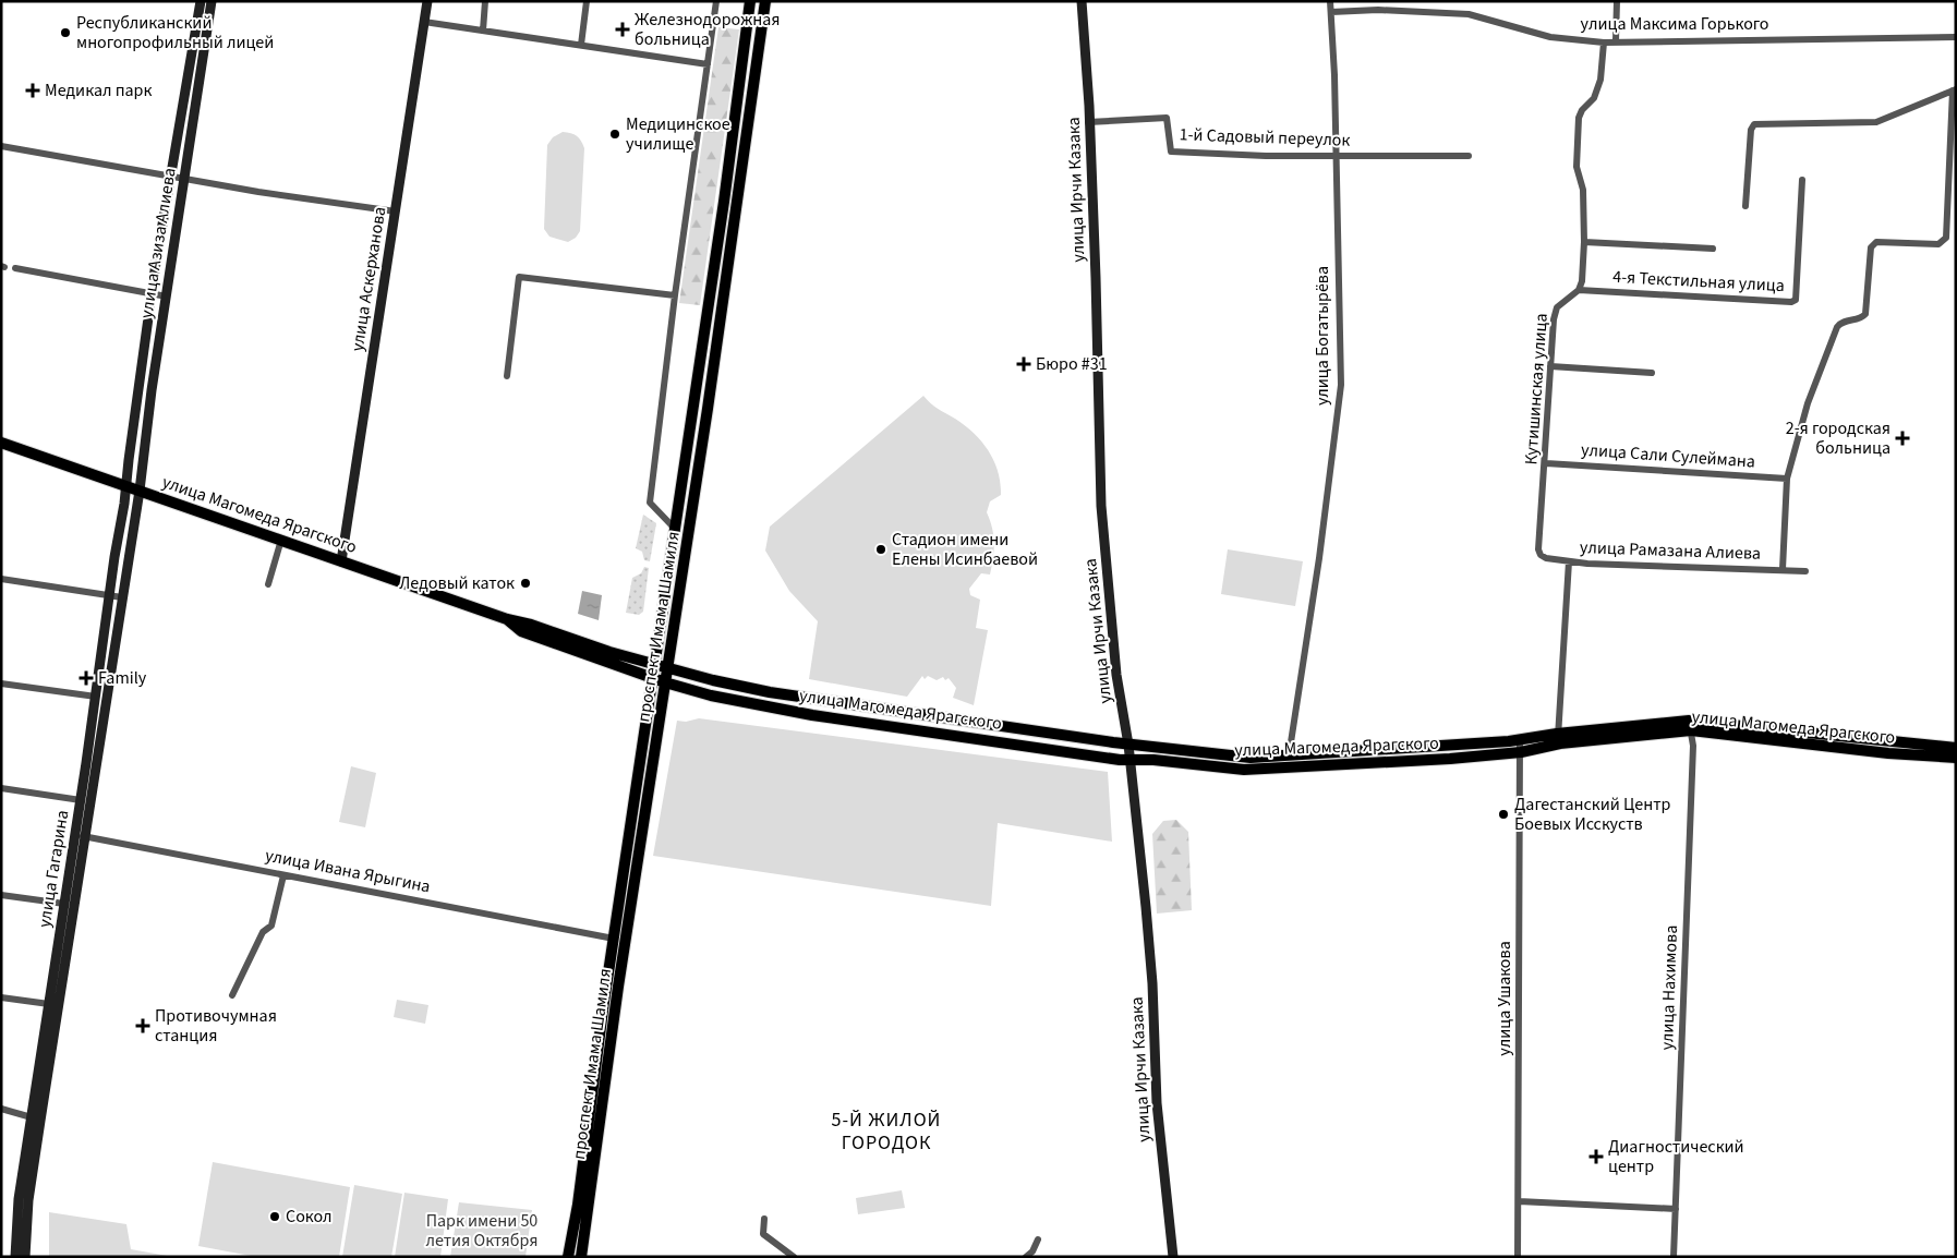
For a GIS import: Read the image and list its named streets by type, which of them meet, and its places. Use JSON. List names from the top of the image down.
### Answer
{
  "streets": {
    "main road": [
      "улица Ирчи Казака",
      "улица Азиза Алиева",
      "улица Аскерханова",
      "улица Магомеда Ярагского",
      "проспект Имама Шамиля",
      "улица Гагарина"
    ],
    "street": [
      "улица Максима Горького",
      "1-й Садовый переулок",
      "4-я Текстильная улица",
      "улица Богатырёва",
      "Кутишинская улица",
      "улица Сали Сулеймана",
      "улица Рамазана Алиева",
      "улица Ивана Ярыгина",
      "улица Нахимова",
      "улица Ушакова"
    ]
  },
  "crossings": [
    ["улица Максима Горького", "улица Богатырёва"],
    ["1-й Садовый переулок", "улица Ирчи Казака"],
    ["1-й Садовый переулок", "улица Богатырёва"],
    ["улица Ирчи Казака", "улица Магомеда Ярагского"],
    ["улица Азиза Алиева", "улица Магомеда Ярагского"],
    ["улица Азиза Алиева", "улица Гагарина"],
    ["улица Аскерханова", "улица Магомеда Ярагского"],
    ["4-я Текстильная улица", "Кутишинская улица"],
    ["улица Богатырёва", "улица Магомеда Ярагского"],
    ["Кутишинская улица", "улица Сали Сулеймана"],
    ["Кутишинская улица", "улица Рамазана Алиева"],
    ["улица Магомеда Ярагского", "проспект Имама Шамиля"],
    ["улица Магомеда Ярагского", "улица Гагарина"],
    ["улица Магомеда Ярагского", "улица Нахимова"],
    ["улица Магомеда Ярагского", "улица Ушакова"],
    ["проспект Имама Шамиля", "улица Ивана Ярыгина"],
    ["улица Гагарина", "улица Ивана Ярыгина"]
  ],
  "districts": ["5-Й ЖИЛОЙ ГОРОДОК"],
  "parks": ["Парк имени 50 летия Октября"],
  "places": {
    "health": [
      "Железнодорожная больница",
      "Медикал парк",
      "Бюро #31",
      "2-я городская больница",
      "Family",
      "Противочумная станция",
      "Диагностический центр"
    ],
    "other": [
      "Республиканский многопрофильный лицей",
      "Медицинское училище",
      "Стадион имени Елены Исинбаевой",
      "Ледовый каток",
      "Дагестанский Центр Боевых Исскуств",
      "Сокол"
    ]
  }
}
